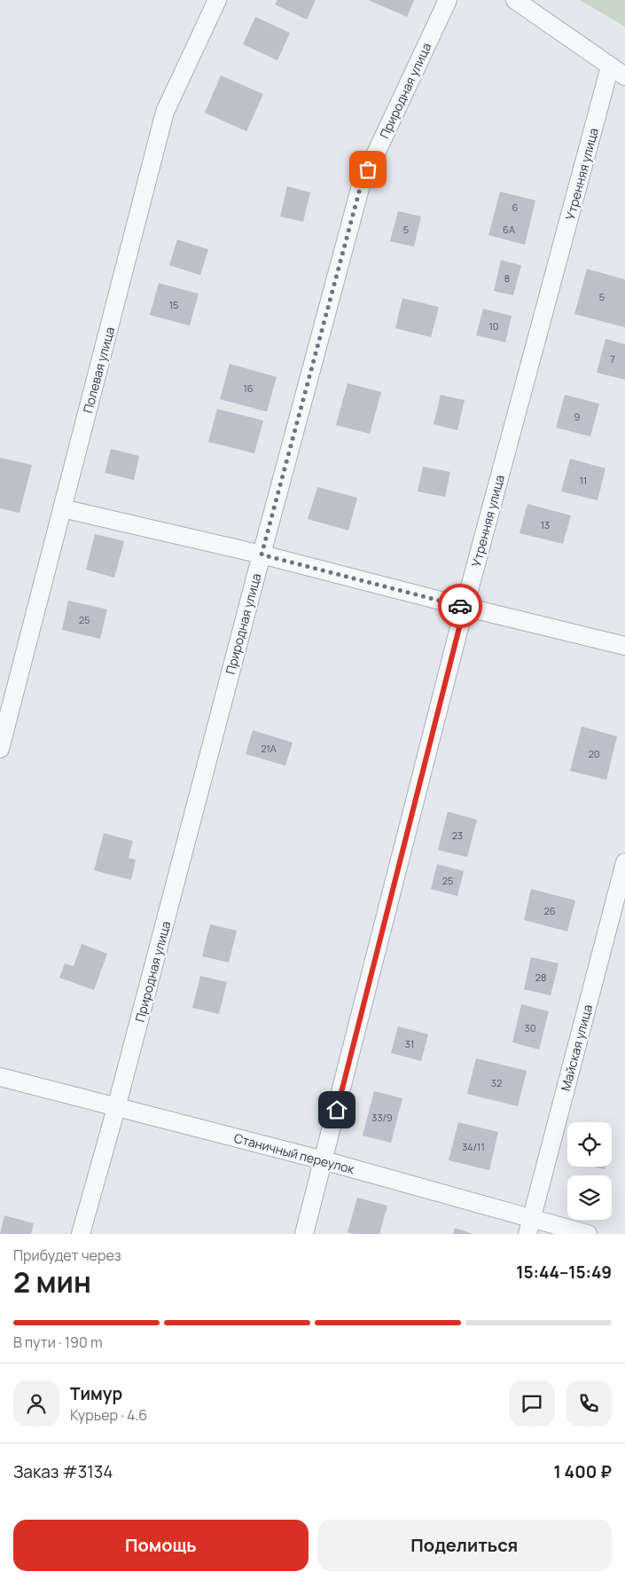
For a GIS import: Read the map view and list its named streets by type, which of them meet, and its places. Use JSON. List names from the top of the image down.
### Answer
{
  "streets": {
    "street": [
      "Природная улица",
      "Утренняя улица",
      "Полевая улица",
      "Майская улица",
      "Станичный переулок"
    ]
  },
  "crossings": [
    ["Природная улица", "Станичный переулок"],
    ["Утренняя улица", "Станичный переулок"],
    ["Майская улица", "Станичный переулок"]
  ],
  "house_numbers": [
    "6",
    "5",
    "6А",
    "8",
    "5",
    "15",
    "10",
    "7",
    "16",
    "9",
    "11",
    "13",
    "25",
    "21А",
    "20",
    "23",
    "25",
    "26",
    "28",
    "30",
    "31",
    "32",
    "33/9",
    "34/11"
  ],
  "page": {
    "heading": ["2 мин", "Прибудет через", "15:44–15:49"],
    "panel": [
      "Тимур",
      "Курьер · 4.6",
      "Заказ #3134",
      "1 400 ₽"
    ],
    "bar": "В пути · 190 m",
    "buttons": ["Помощь", "Поделиться"]
  }
}
